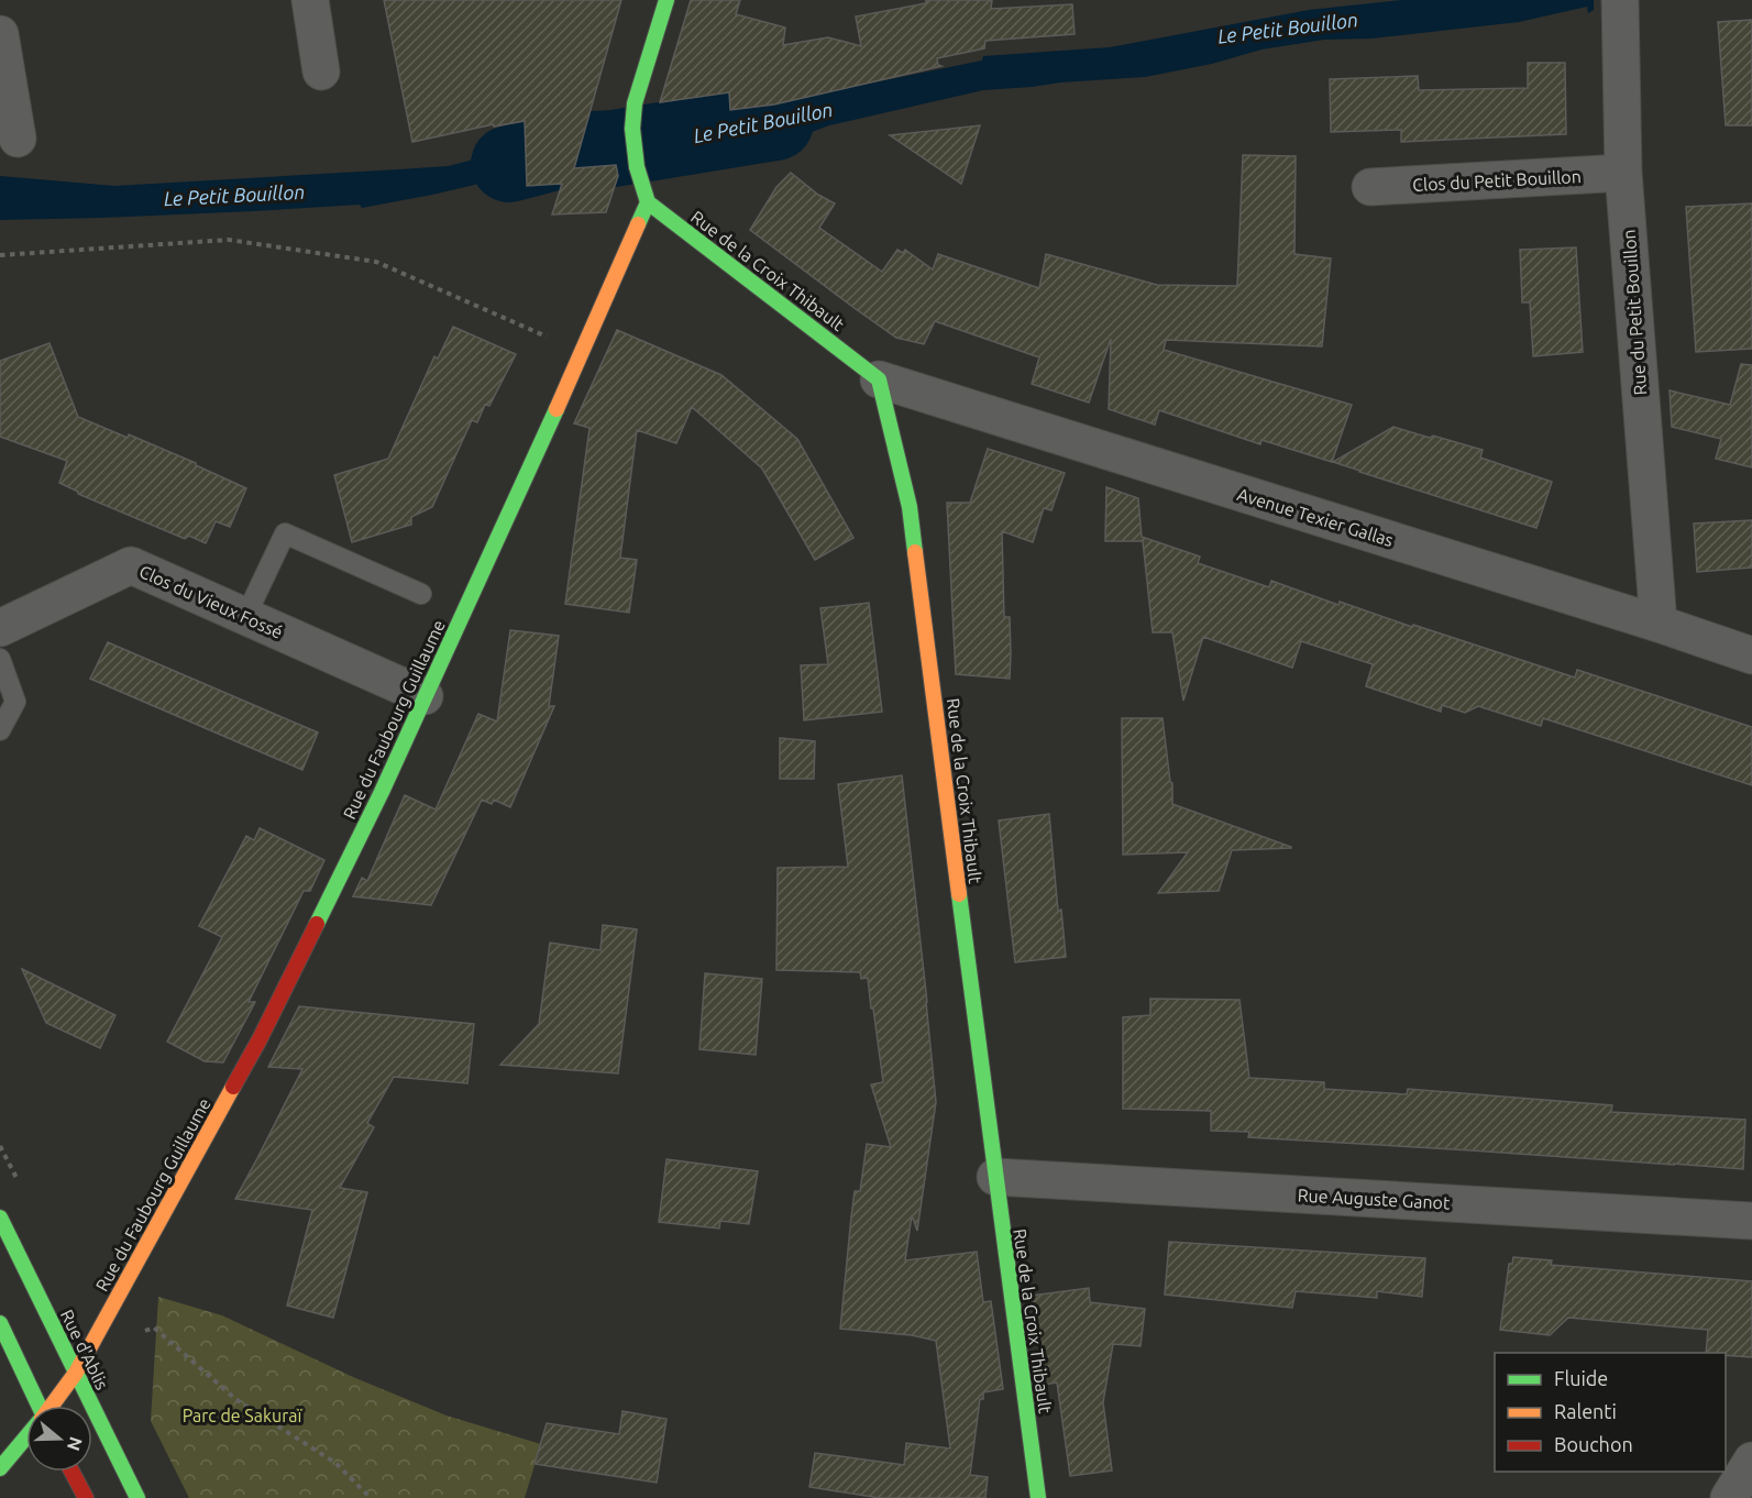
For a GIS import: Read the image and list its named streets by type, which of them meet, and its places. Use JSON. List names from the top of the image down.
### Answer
{
  "streets": {
    "street": [
      "Clos du Petit Bouillon",
      "Rue de la Croix Thibault",
      "Rue du Petit Bouillon",
      "Avenue Texier Gallas",
      "Clos du Vieux Fossé",
      "Rue du Faubourg Guillaume",
      "Rue Auguste Ganot",
      "Rue d'Ablis"
    ]
  },
  "crossings": [
    ["Clos du Petit Bouillon", "Rue du Petit Bouillon"],
    ["Rue de la Croix Thibault", "Avenue Texier Gallas"],
    ["Rue de la Croix Thibault", "Rue du Faubourg Guillaume"],
    ["Rue de la Croix Thibault", "Rue Auguste Ganot"],
    ["Rue du Petit Bouillon", "Avenue Texier Gallas"],
    ["Clos du Vieux Fossé", "Rue du Faubourg Guillaume"],
    ["Rue du Faubourg Guillaume", "Rue d'Ablis"]
  ],
  "water": ["Le Petit Bouillon"],
  "parks": ["Parc de Sakuraï"],
  "legend": ["Fluide", "Ralenti", "Bouchon"],
  "north": "right"
}
